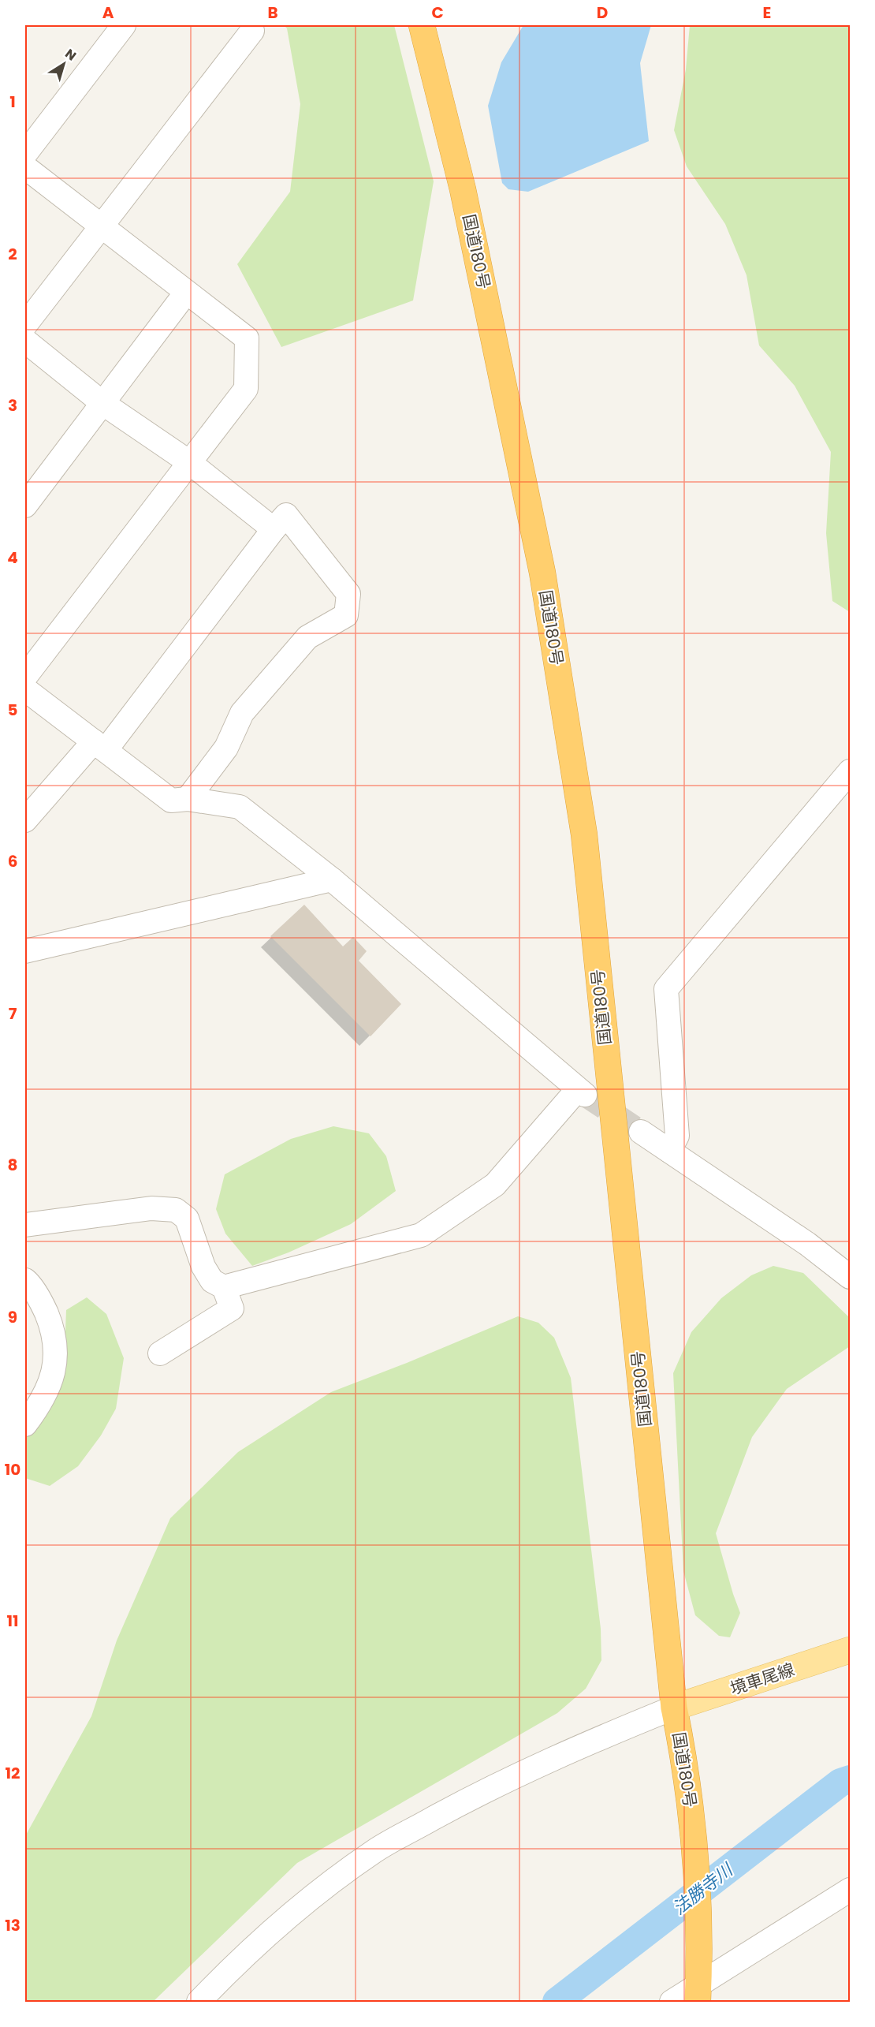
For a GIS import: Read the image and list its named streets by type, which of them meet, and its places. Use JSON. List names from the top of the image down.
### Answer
{
  "streets": {
    "highway": ["国道180号"],
    "main road": ["境車尾線"]
  },
  "crossings": [
    ["国道180号", "境車尾線"]
  ],
  "water": ["法勝寺川"],
  "north": "top right",
  "grid": {
    "columns": [
      "A",
      "B",
      "C",
      "D",
      "E"
    ],
    "rows": [
      "1",
      "2",
      "3",
      "4",
      "5",
      "6",
      "7",
      "8",
      "9",
      "10",
      "11",
      "12",
      "13"
    ]
  }
}
